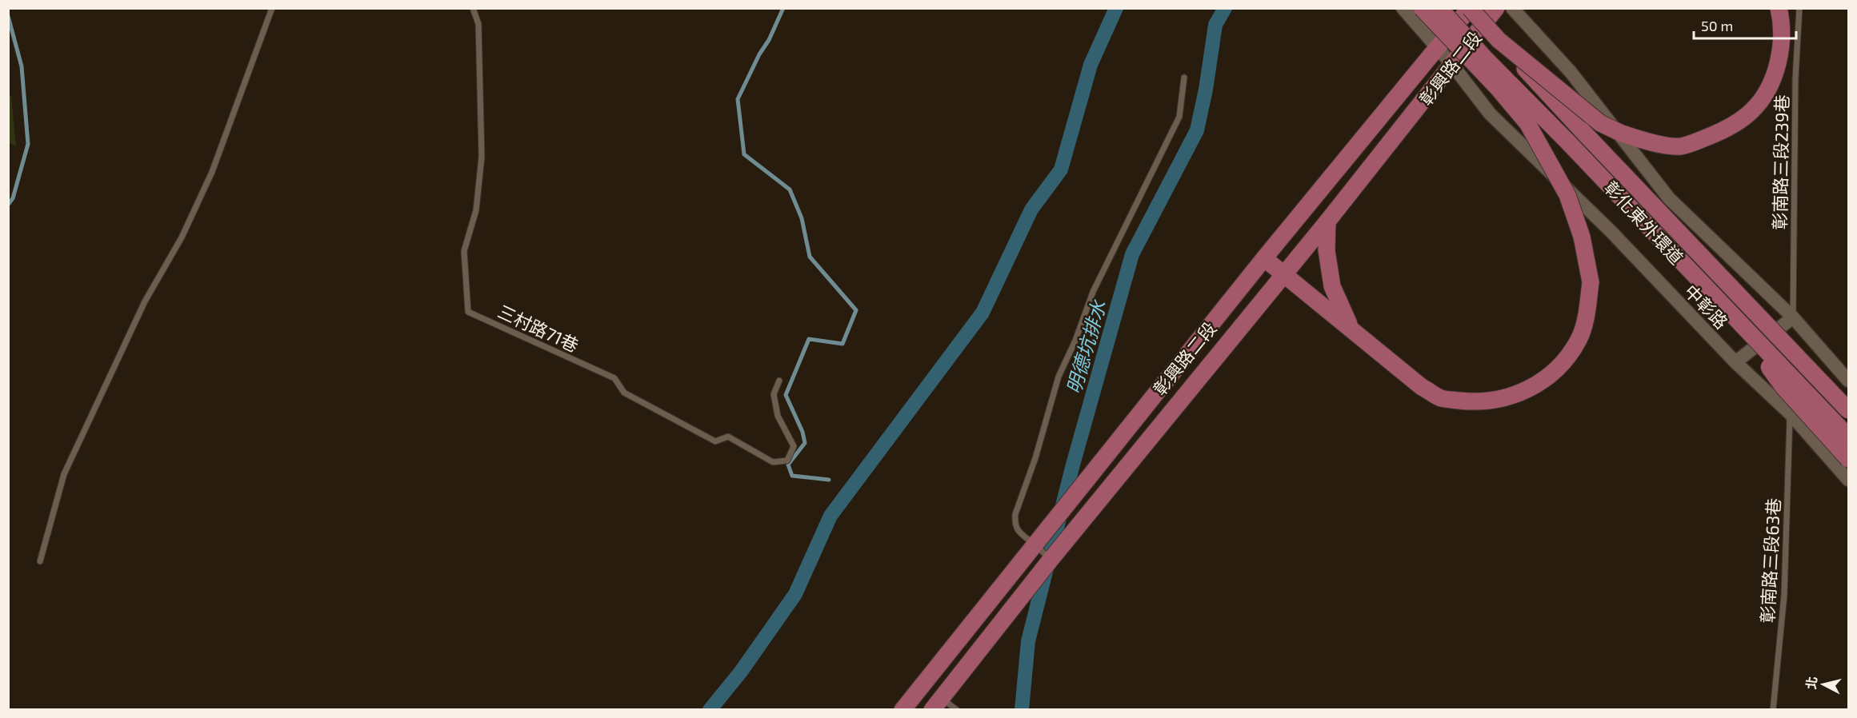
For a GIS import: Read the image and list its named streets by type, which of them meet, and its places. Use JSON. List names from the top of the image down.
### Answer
{
  "streets": {
    "main road": ["彰興路二段", "彰化東外環道"],
    "street": ["中彰路"],
    "lane": ["彰南路三段239巷", "三村路71巷", "彰南路三段63巷"]
  },
  "crossings": [
    ["彰興路二段", "彰化東外環道"],
    ["彰興路二段", "中彰路"],
    ["中彰路", "彰南路三段63巷"]
  ],
  "water": ["明德坑排水"],
  "scale_bar": "50 m",
  "north": "left"
}
